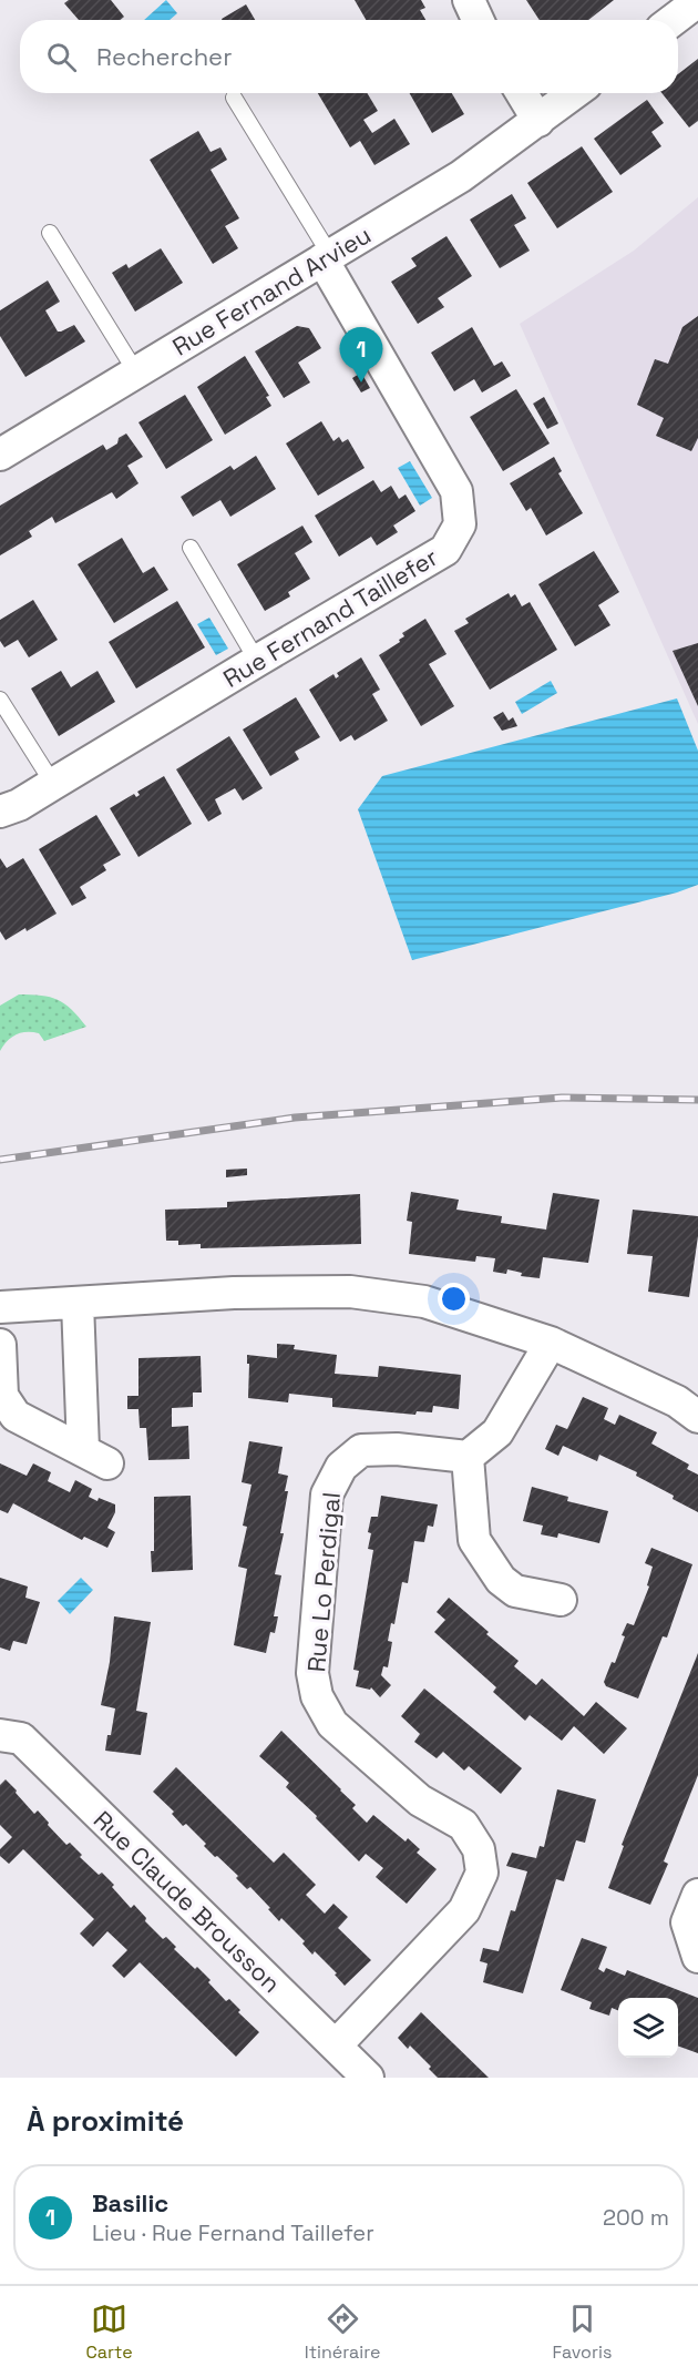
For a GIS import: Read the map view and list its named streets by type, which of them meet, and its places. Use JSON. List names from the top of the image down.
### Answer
{
  "streets": {
    "street": [
      "Rue Fernand Arvieu",
      "Rue Fernand Taillefer",
      "Rue Lo Perdigal",
      "Rue Claude Brousson"
    ]
  },
  "crossings": [
    ["Rue Fernand Arvieu", "Rue Fernand Taillefer"],
    ["Rue Lo Perdigal", "Rue Claude Brousson"]
  ],
  "page": {
    "search": "Rechercher",
    "pins": "1",
    "heading": "À proximité",
    "list": [
      {
        "mark": "1",
        "name": "Basilic",
        "note": "Lieu · Rue Fernand Taillefer",
        "value": "200 m"
      }
    ],
    "nav": ["Carte", "Itinéraire", "Favoris"]
  }
}
